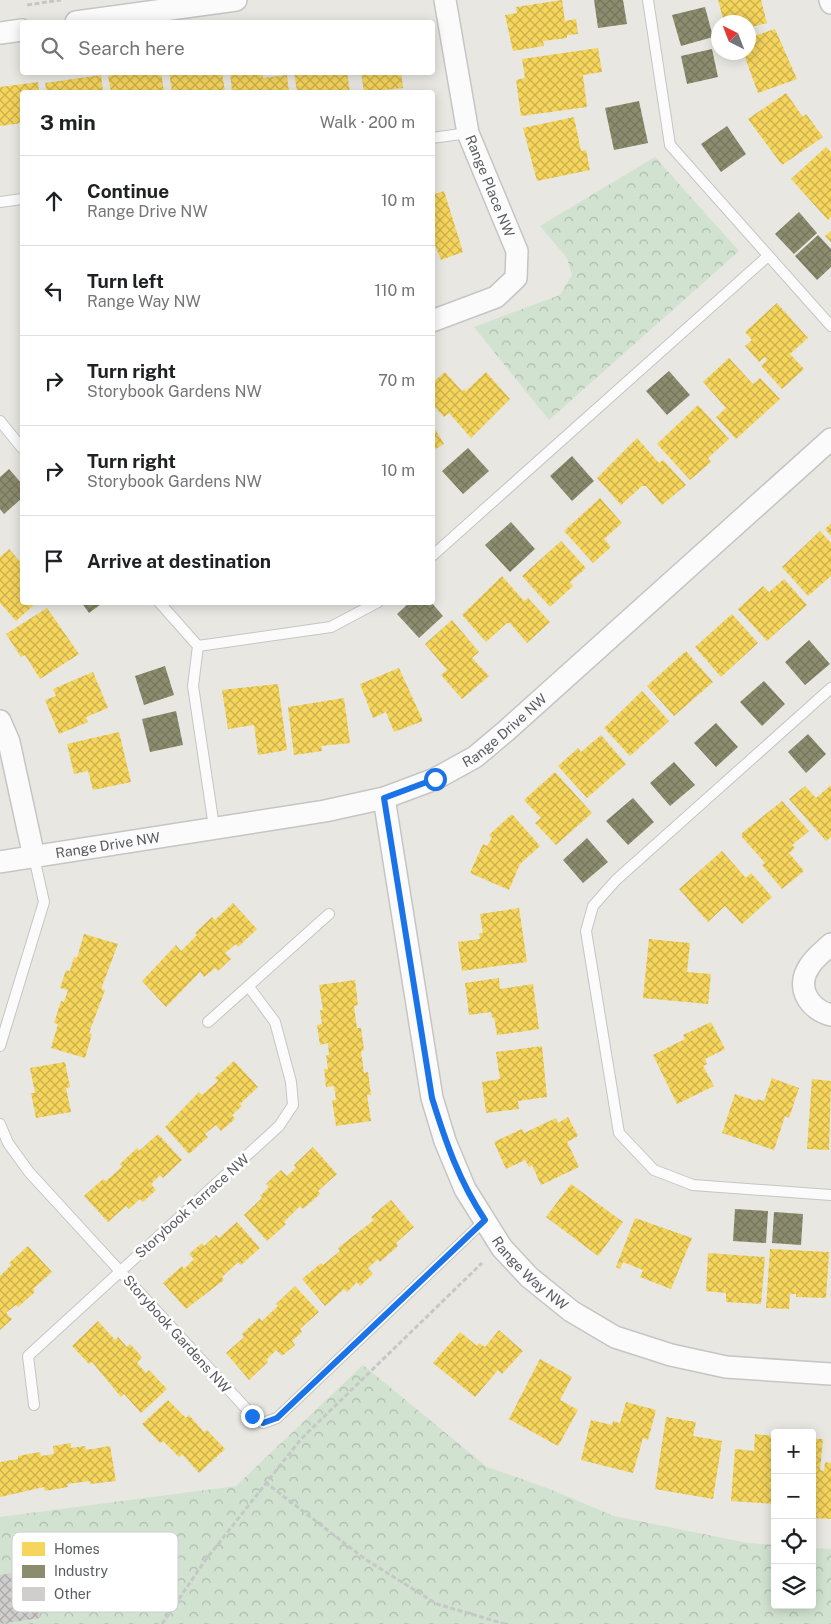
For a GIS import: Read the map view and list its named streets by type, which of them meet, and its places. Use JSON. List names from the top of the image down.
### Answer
{
  "streets": {
    "street": ["Range Place NW", "Range Drive NW", "Range Way NW"],
    "lane": ["Storybook Terrace NW", "Storybook Gardens NW"]
  },
  "crossings": [
    ["Range Drive NW", "Range Way NW"],
    ["Storybook Terrace NW", "Storybook Gardens NW"],
    ["Range Way NW", "Storybook Gardens NW"]
  ],
  "legend": ["Homes", "Industry", "Other"],
  "north": "top left",
  "page": {
    "search": "Search here",
    "heading": ["3 min", "Walk · 200 m"],
    "list": [
      ["Continue", "Range Drive NW", "10 m"],
      ["Turn left", "Range Way NW", "110 m"],
      ["Turn right", "Storybook Gardens NW", "70 m"],
      ["Turn right", "Storybook Gardens NW", "10 m"],
      "Arrive at destination"
    ],
    "map_buttons": ["+", "−"]
  }
}
